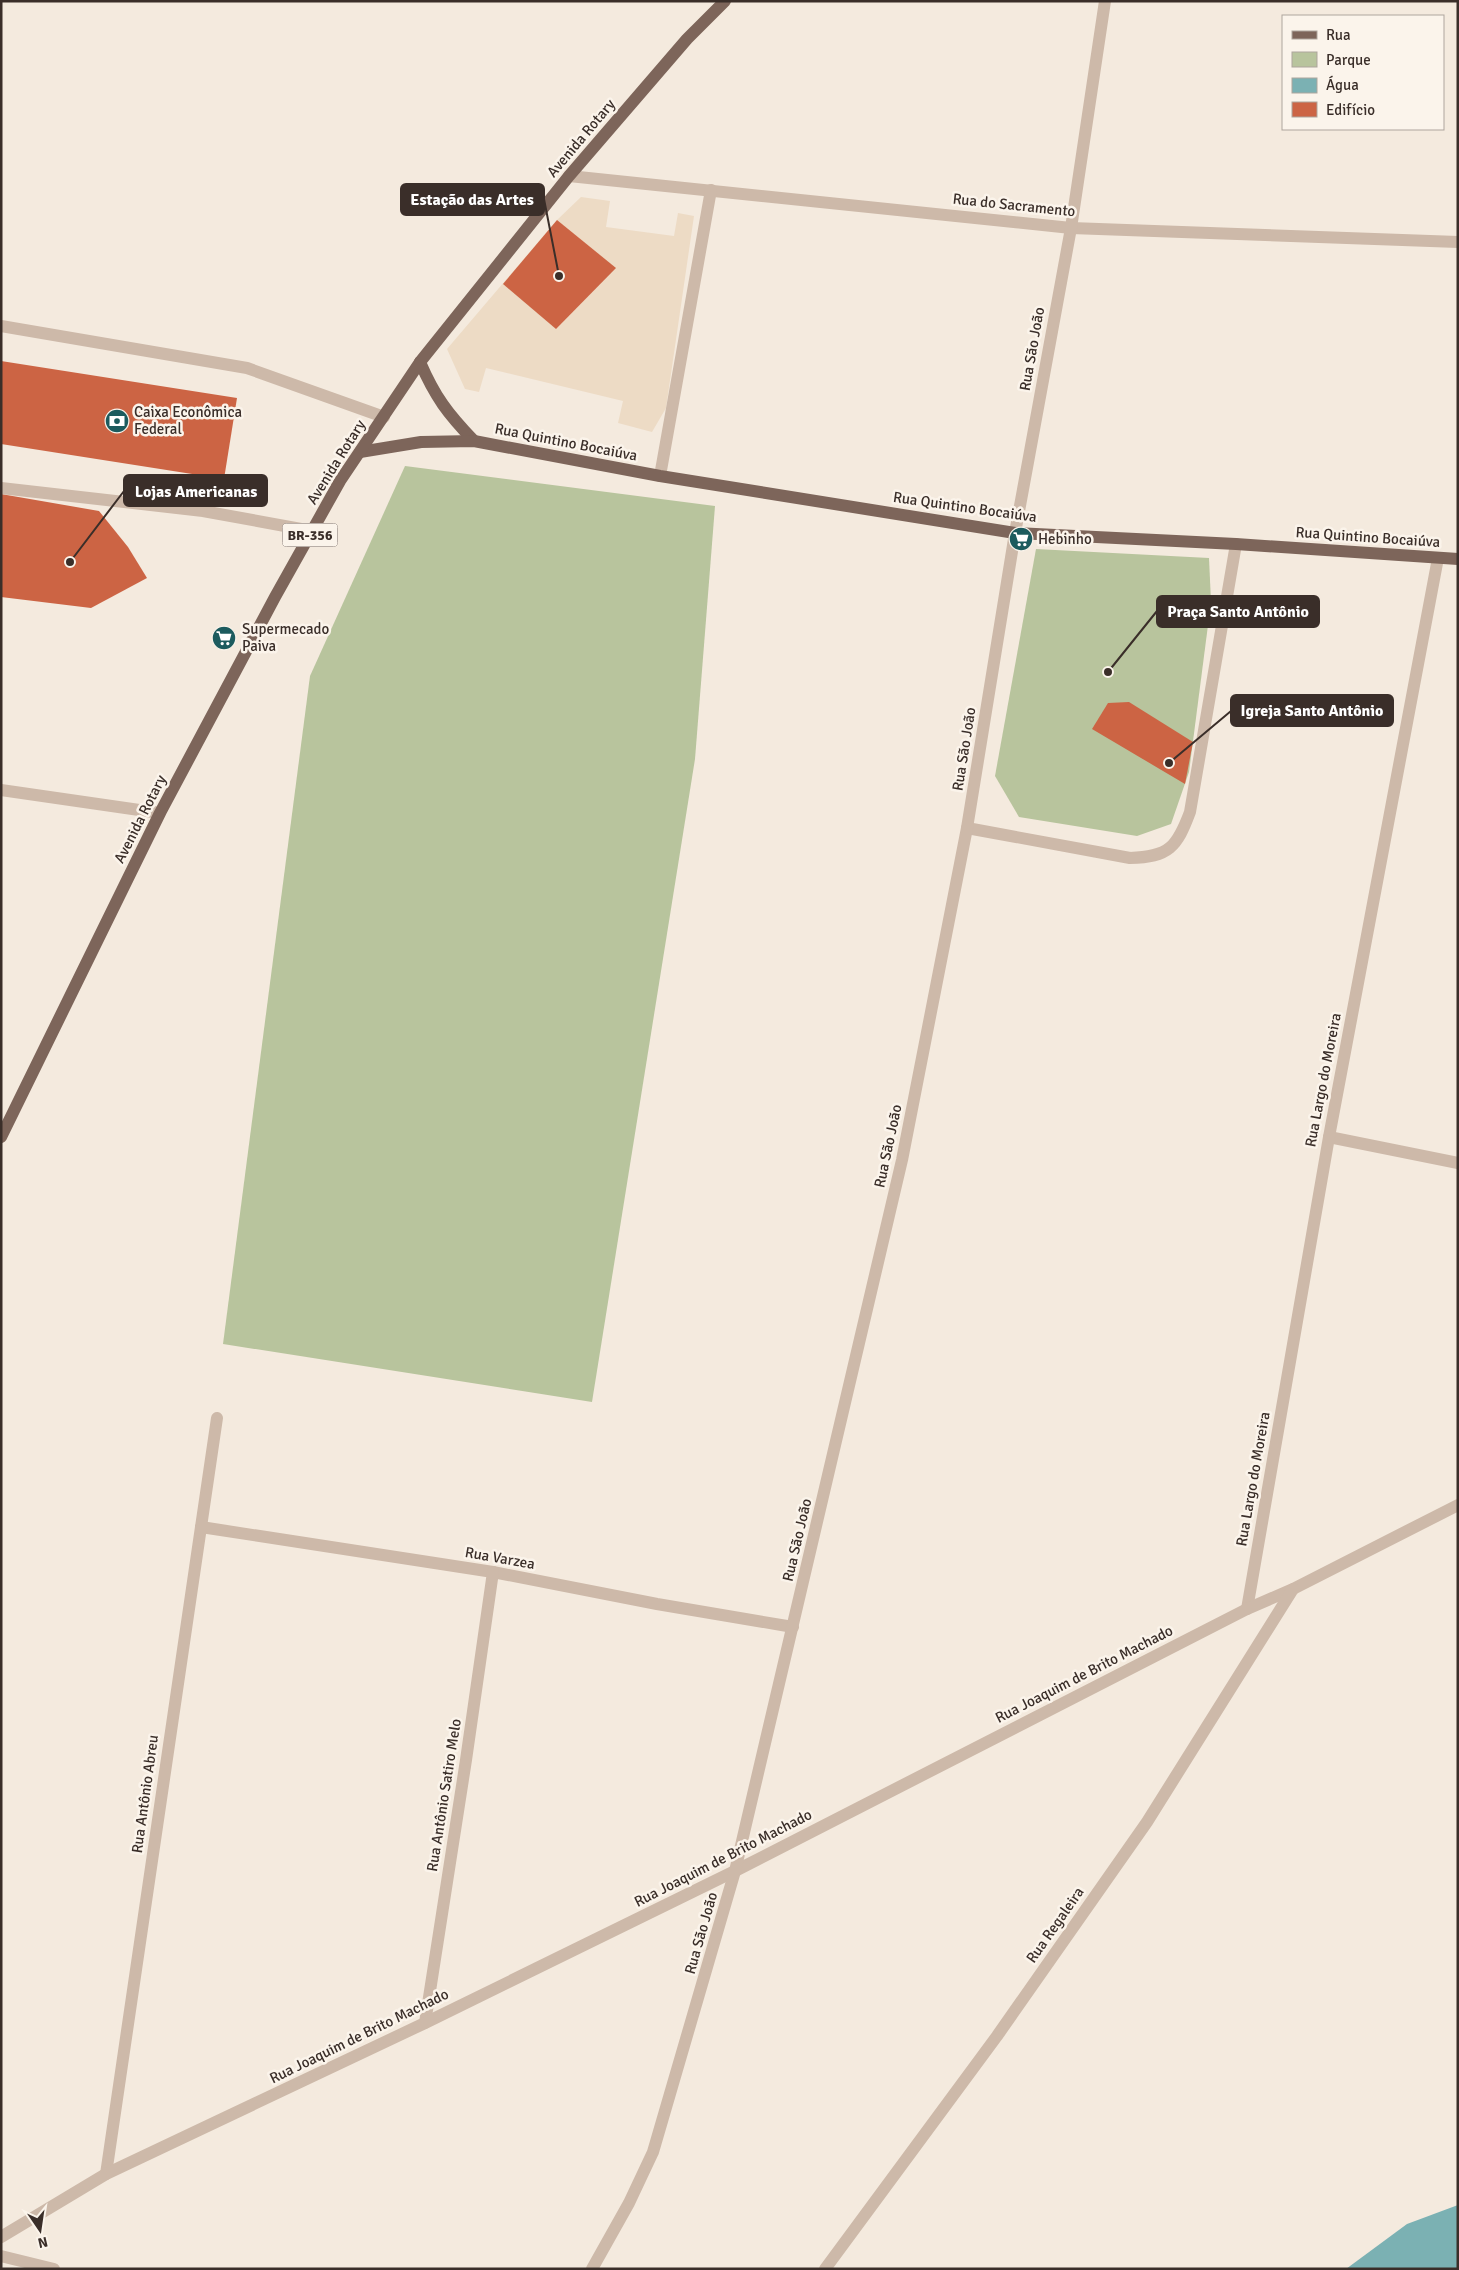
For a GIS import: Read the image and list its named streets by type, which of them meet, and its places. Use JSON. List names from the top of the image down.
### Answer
{
  "streets": {
    "main road": ["Avenida Rotary", "Rua Quintino Bocaiúva", "BR-356"],
    "street": [
      "Rua do Sacramento",
      "Rua São João",
      "Rua Largo do Moreira",
      "Rua Varzea",
      "Rua Joaquim de Brito Machado",
      "Rua Antônio Abreu",
      "Rua Antônio Satiro Melo",
      "Rua Regaleira"
    ]
  },
  "crossings": [
    ["Avenida Rotary", "Rua do Sacramento"],
    ["Avenida Rotary", "Rua Quintino Bocaiúva"],
    ["Rua do Sacramento", "Rua São João"],
    ["Rua São João", "Rua Quintino Bocaiúva"],
    ["Rua São João", "Rua Varzea"],
    ["Rua São João", "Rua Joaquim de Brito Machado"],
    ["Rua Quintino Bocaiúva", "Rua Largo do Moreira"],
    ["Rua Largo do Moreira", "Rua Joaquim de Brito Machado"],
    ["Rua Varzea", "Rua Antônio Abreu"],
    ["Rua Varzea", "Rua Antônio Satiro Melo"],
    ["Rua Joaquim de Brito Machado", "Rua Antônio Abreu"],
    ["Rua Joaquim de Brito Machado", "Rua Antônio Satiro Melo"],
    ["Rua Joaquim de Brito Machado", "Rua Regaleira"]
  ],
  "places": {
    "other": [
      "Estação das Artes",
      "Lojas Americanas",
      "Praça Santo Antônio",
      "Igreja Santo Antônio"
    ],
    "bank": ["Caixa Econômica Federal"],
    "supermarket": ["Hebinho", "Supermecado Paiva"]
  },
  "legend": [
    "Rua",
    "Parque",
    "Água",
    "Edifício"
  ],
  "north": "bottom"
}
